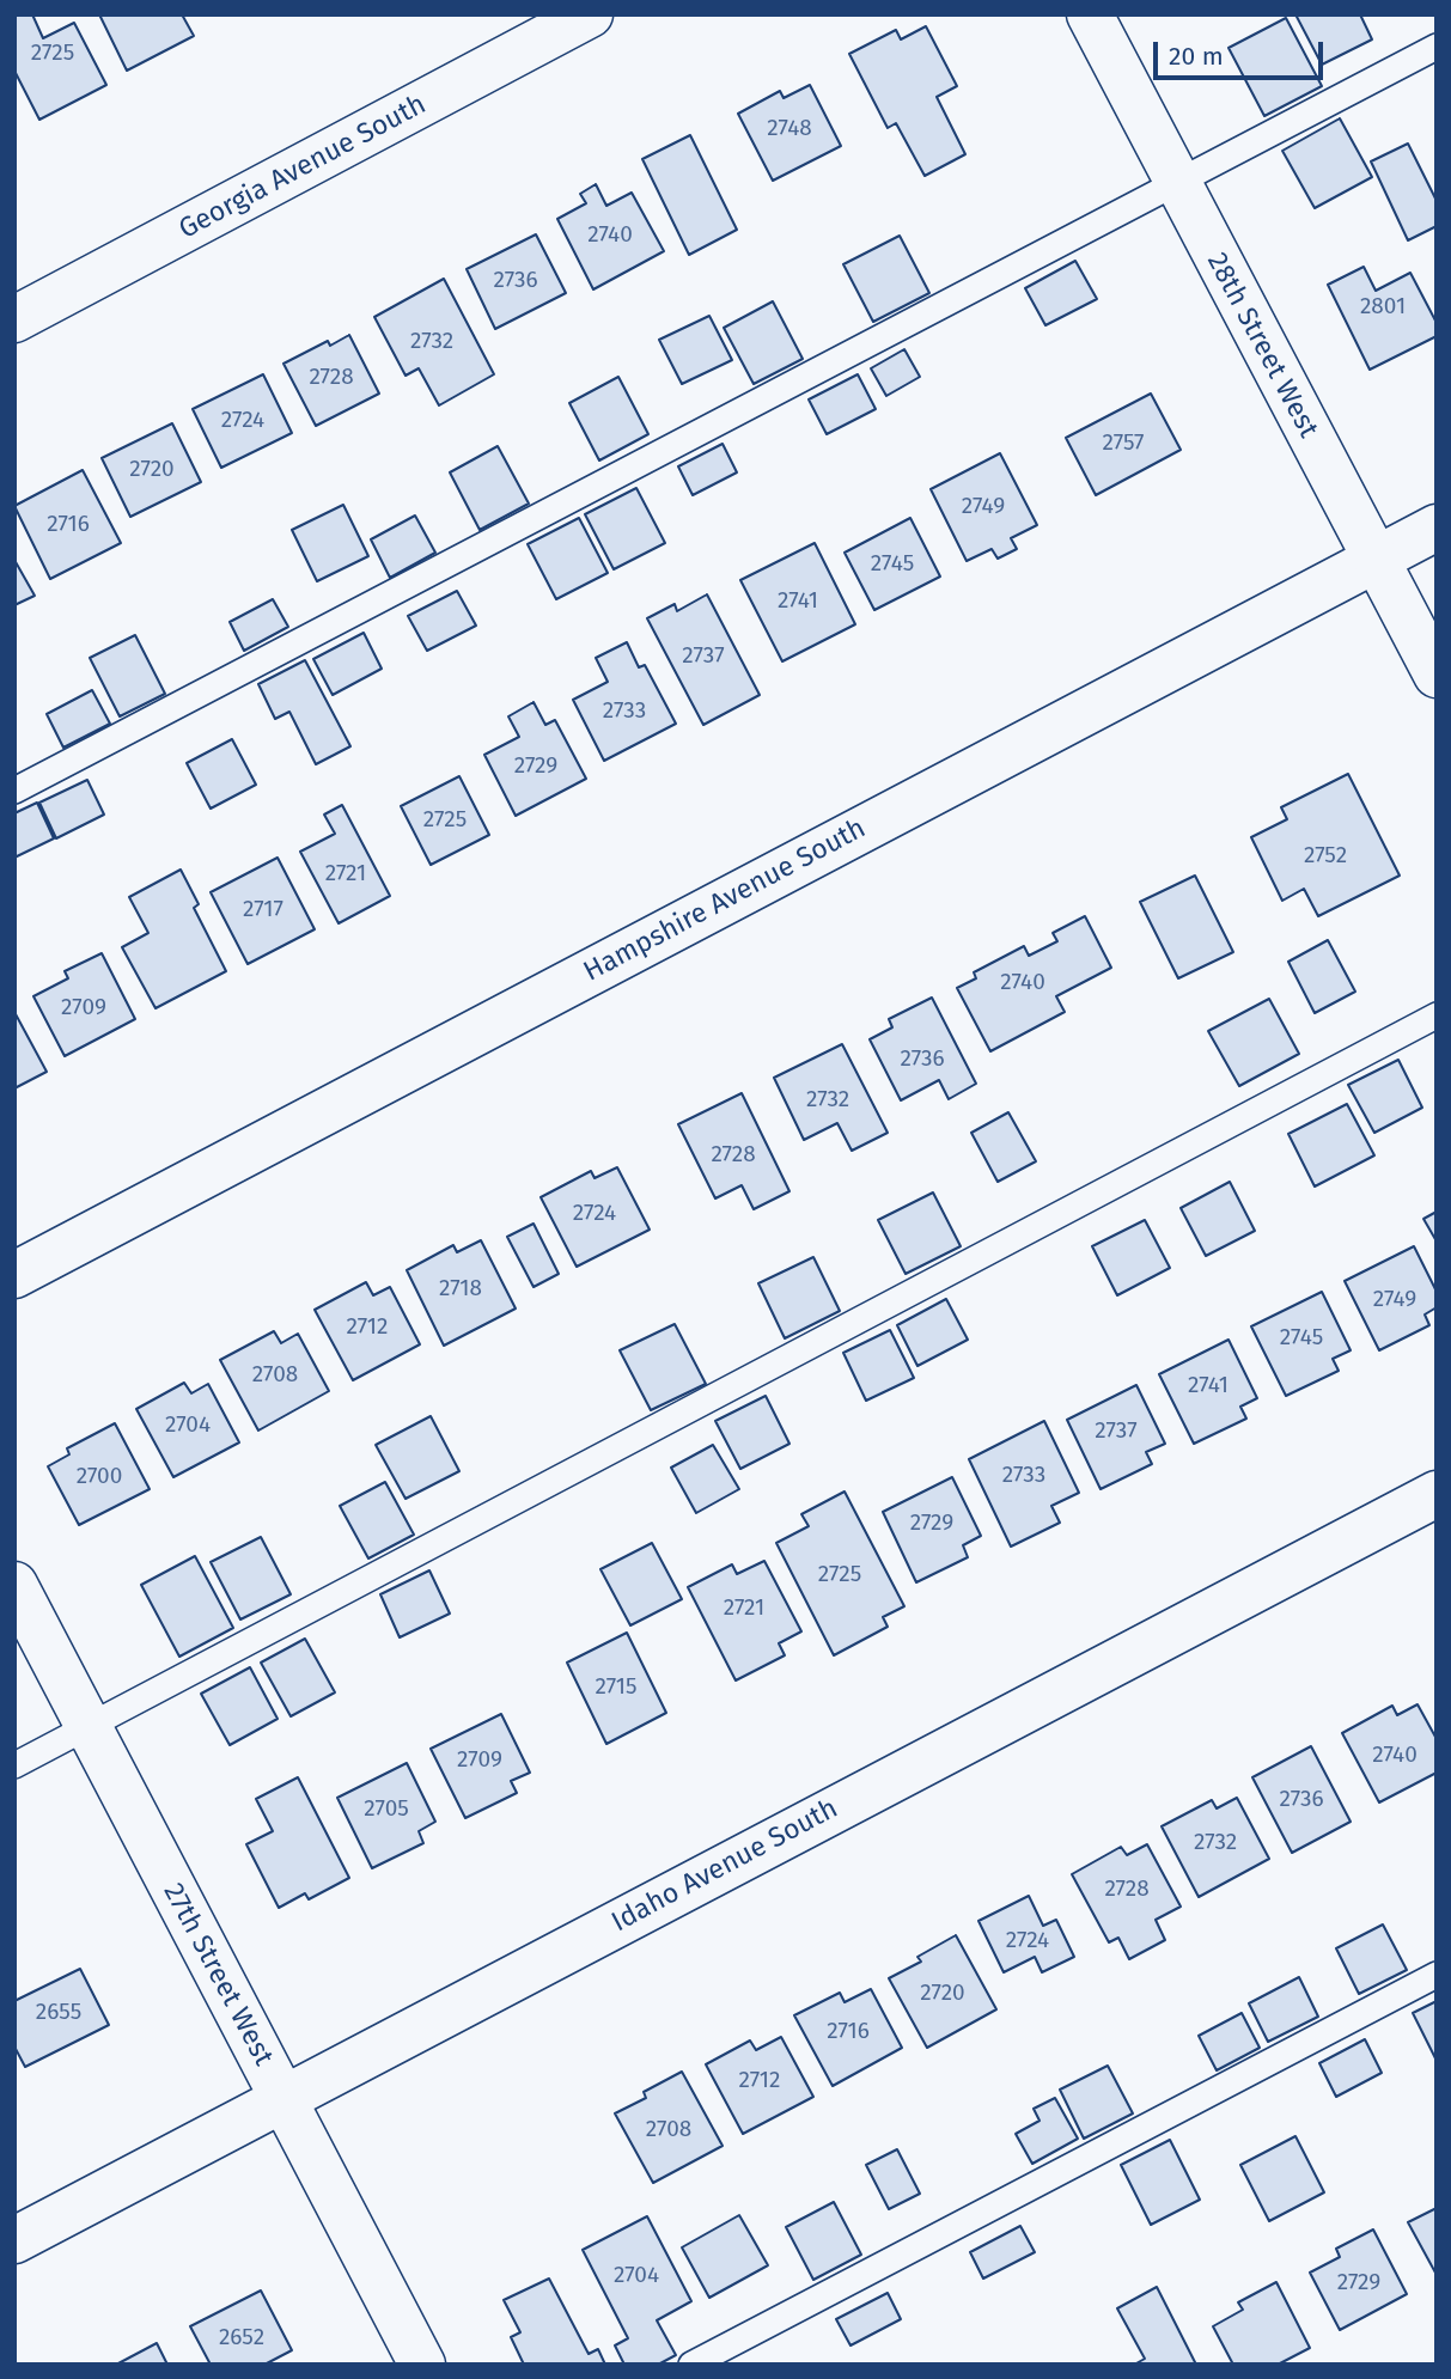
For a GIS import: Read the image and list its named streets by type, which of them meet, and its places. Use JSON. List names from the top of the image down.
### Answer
{
  "streets": {
    "street": [
      "Georgia Avenue South",
      "28th Street West",
      "Hampshire Avenue South",
      "Idaho Avenue South",
      "27th Street West"
    ]
  },
  "crossings": [
    ["28th Street West", "Hampshire Avenue South"],
    ["Idaho Avenue South", "27th Street West"]
  ],
  "house_numbers": [
    "2725",
    "2748",
    "2740",
    "2736",
    "2801",
    "2732",
    "2728",
    "2724",
    "2757",
    "2720",
    "2749",
    "2716",
    "2745",
    "2741",
    "2737",
    "2733",
    "2729",
    "2725",
    "2752",
    "2721",
    "2717",
    "2740",
    "2709",
    "2736",
    "2732",
    "2728",
    "2724",
    "2718",
    "2749",
    "2712",
    "2745",
    "2708",
    "2741",
    "2704",
    "2737",
    "2733",
    "2700",
    "2729",
    "2725",
    "2721",
    "2715",
    "2740",
    "2709",
    "2736",
    "2705",
    "2732",
    "2728",
    "2724",
    "2720",
    "2655",
    "2716",
    "2712",
    "2708",
    "2704",
    "2729",
    "2652"
  ],
  "scale_bar": "20 m"
}
